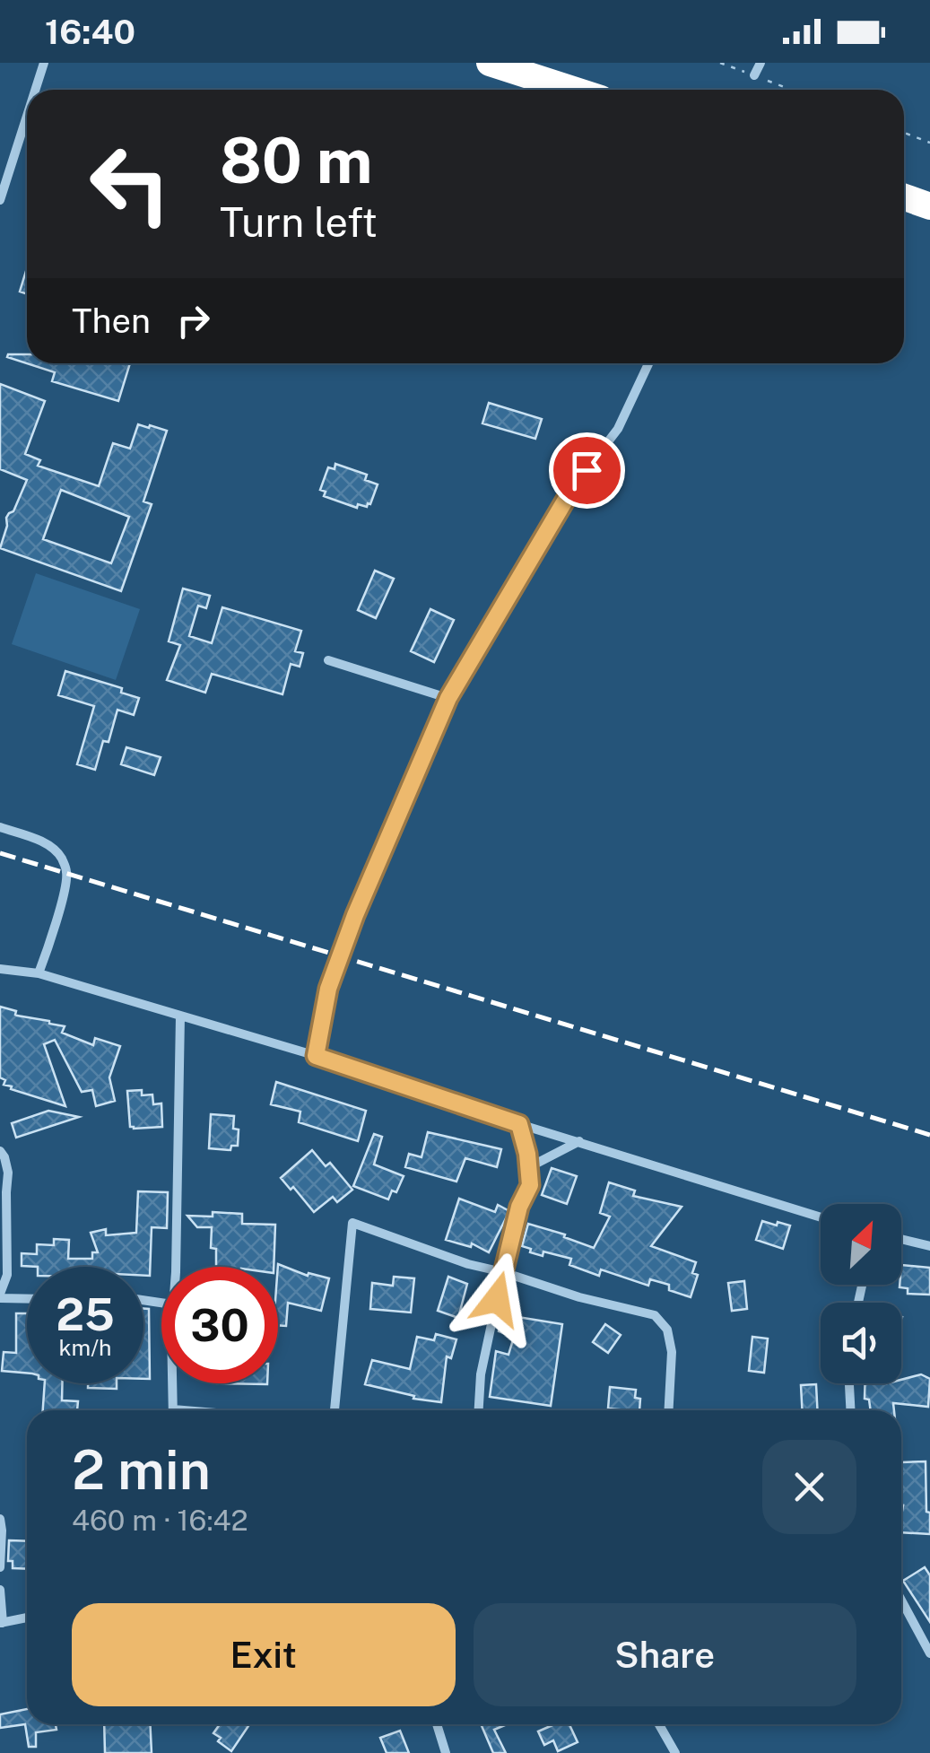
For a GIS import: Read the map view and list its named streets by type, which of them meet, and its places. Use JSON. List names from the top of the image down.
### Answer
{
  "north": "top right",
  "page": {
    "status": "16:40",
    "turn": ["80 m", "Turn left"],
    "then": "Then",
    "speed": "25 km/h",
    "limit": "30",
    "heading": ["2 min", "460 m · 16:42"],
    "buttons": ["Exit", "Share"]
  }
}
